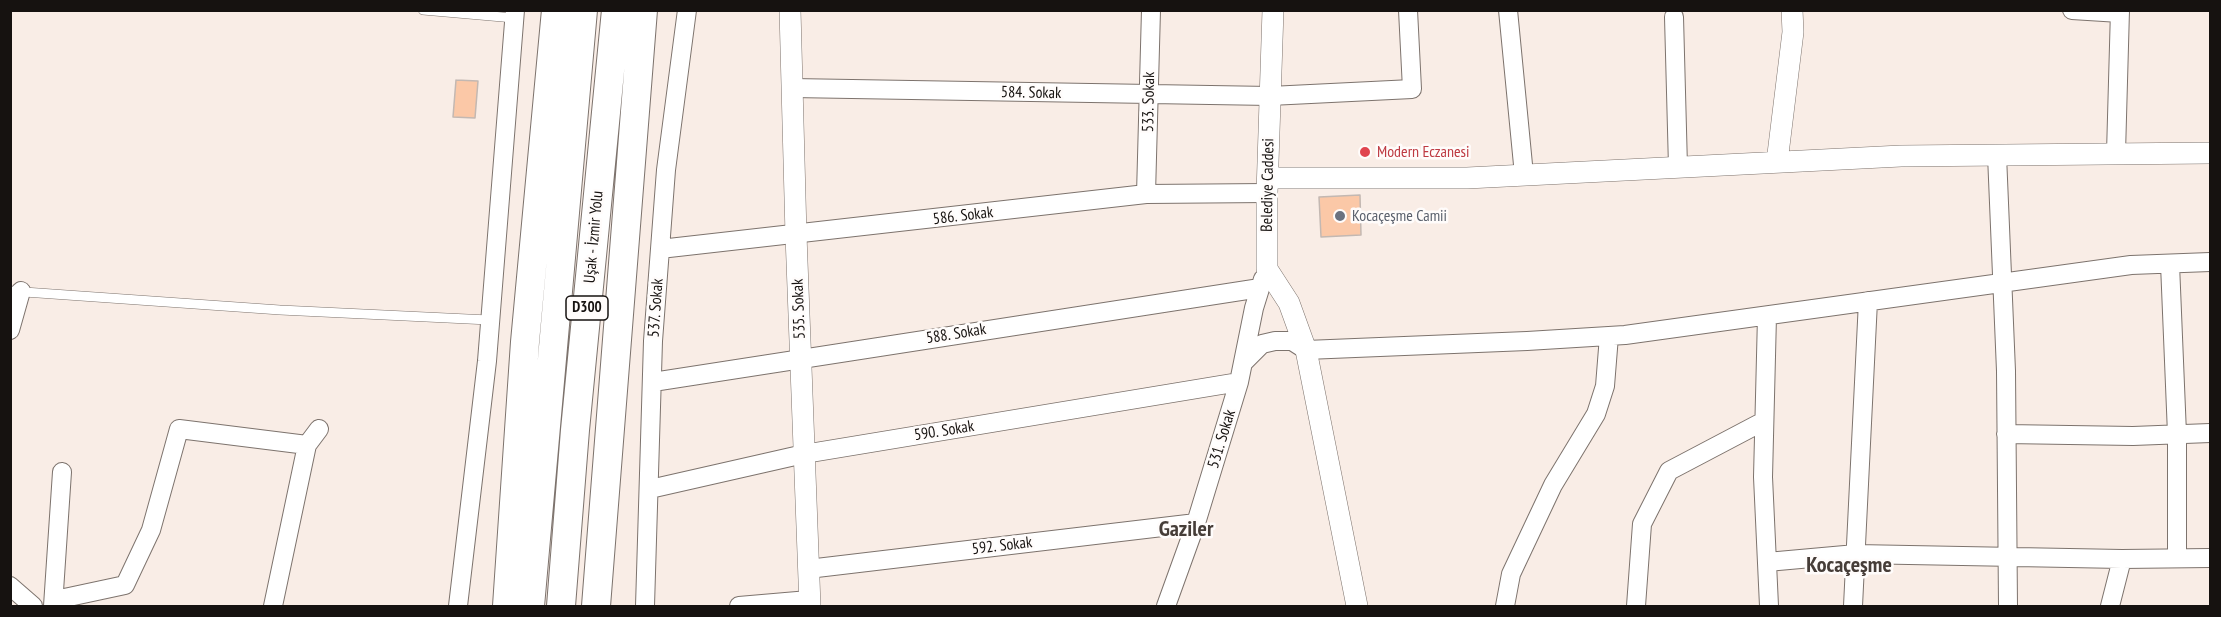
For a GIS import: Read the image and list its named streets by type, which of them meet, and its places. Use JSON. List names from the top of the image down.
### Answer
{
  "streets": {
    "highway": ["Uşak - İzmir Yolu", "D300"],
    "street": [
      "584. Sokak",
      "533. Sokak",
      "Belediye Caddesi",
      "586. Sokak",
      "537. Sokak",
      "535. Sokak",
      "588. Sokak",
      "590. Sokak",
      "531. Sokak",
      "592. Sokak"
    ]
  },
  "crossings": [
    ["584. Sokak", "533. Sokak"],
    ["584. Sokak", "Belediye Caddesi"],
    ["584. Sokak", "535. Sokak"],
    ["533. Sokak", "586. Sokak"],
    ["Belediye Caddesi", "586. Sokak"],
    ["Belediye Caddesi", "588. Sokak"],
    ["Belediye Caddesi", "531. Sokak"],
    ["586. Sokak", "537. Sokak"],
    ["586. Sokak", "535. Sokak"],
    ["537. Sokak", "588. Sokak"],
    ["537. Sokak", "590. Sokak"],
    ["535. Sokak", "588. Sokak"],
    ["535. Sokak", "590. Sokak"],
    ["535. Sokak", "592. Sokak"],
    ["588. Sokak", "531. Sokak"],
    ["590. Sokak", "531. Sokak"],
    ["531. Sokak", "592. Sokak"]
  ],
  "districts": ["Gaziler", "Kocaçeşme"],
  "places": ["Modern Eczanesi", "Kocaçeşme Camii"]
}
